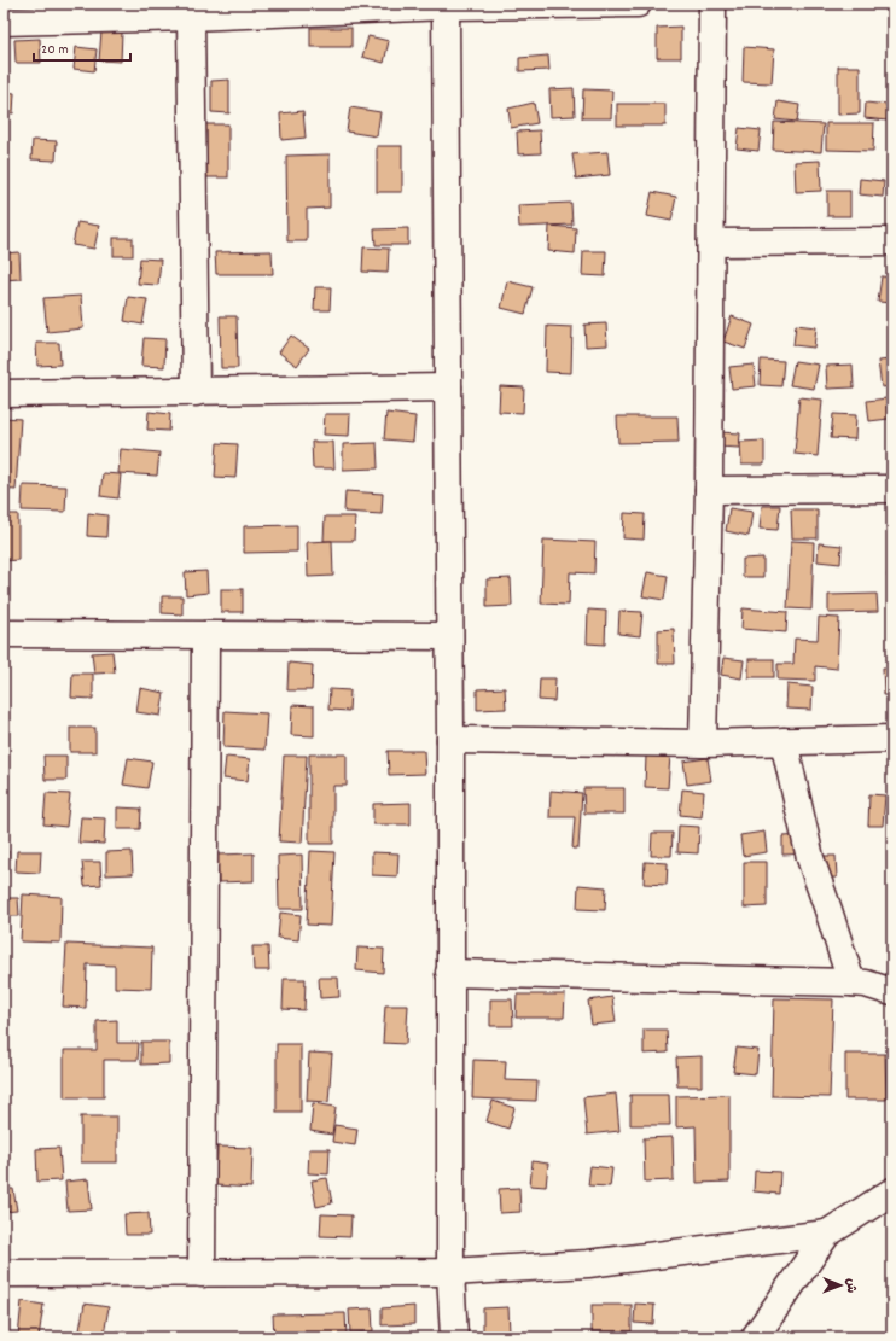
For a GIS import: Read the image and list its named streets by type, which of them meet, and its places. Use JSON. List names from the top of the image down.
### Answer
{
  "scale_bar": "20 m",
  "north": "right"
}
